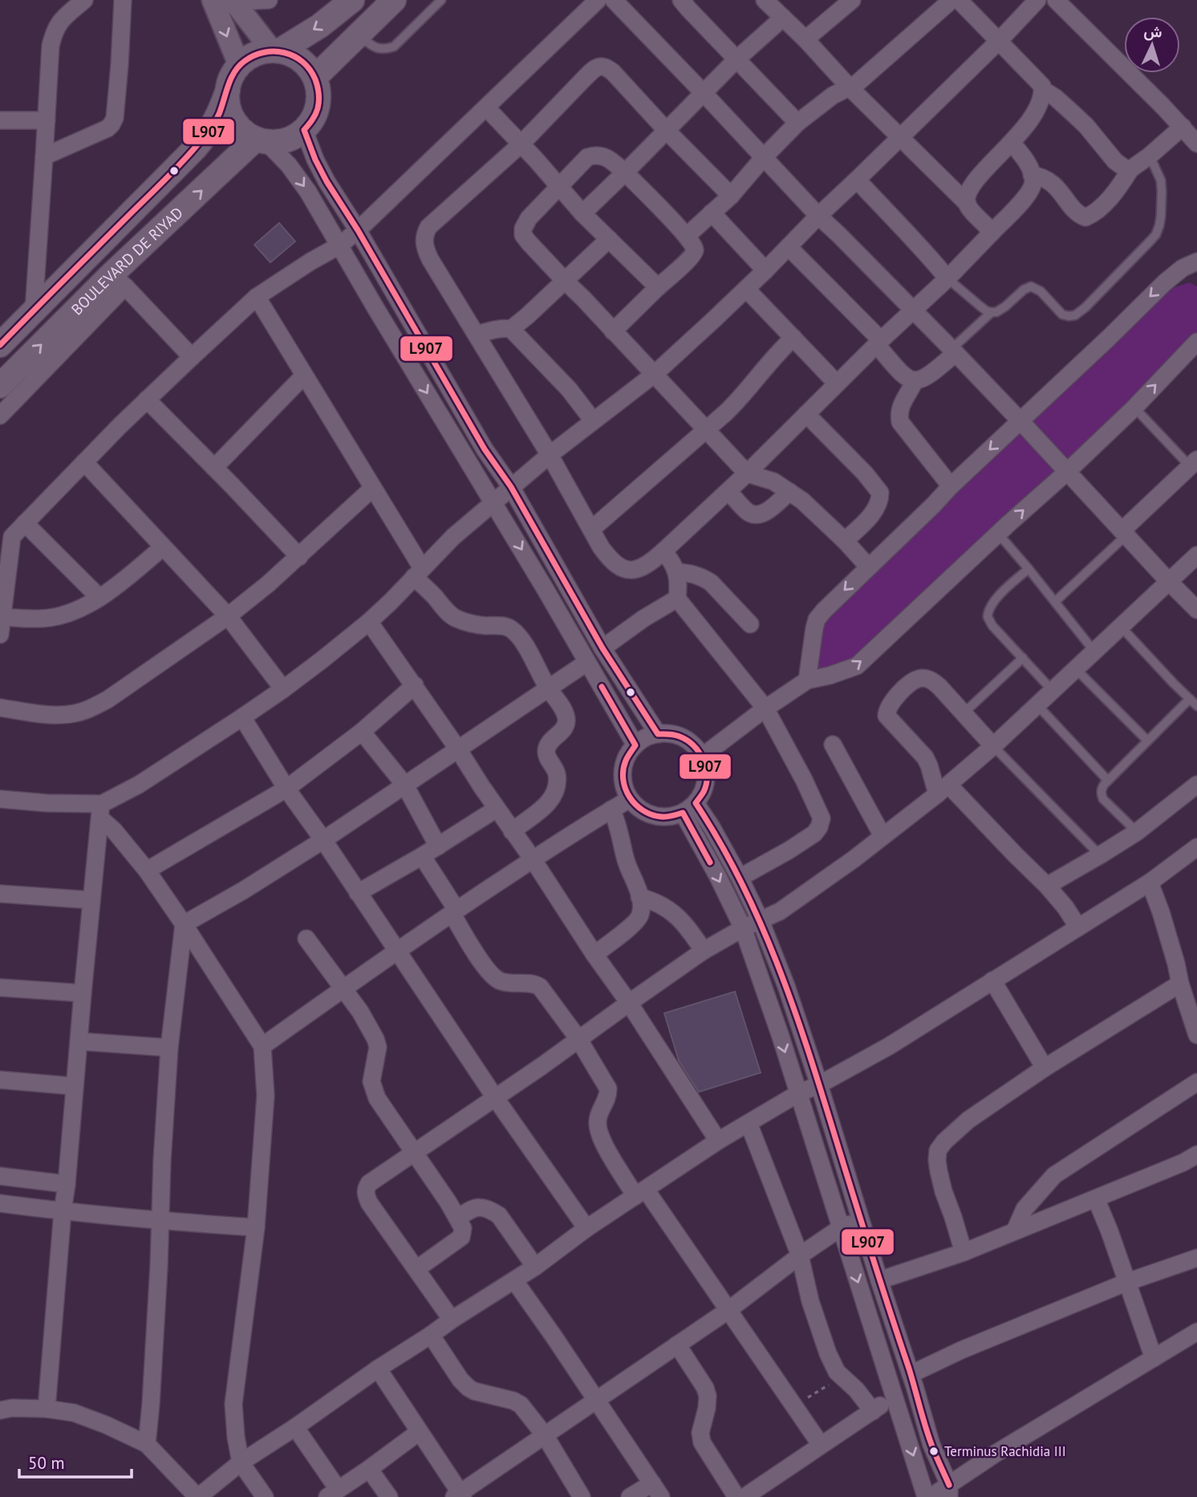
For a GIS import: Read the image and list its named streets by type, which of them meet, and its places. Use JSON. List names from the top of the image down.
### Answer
{
  "streets": {
    "main road": ["BOULEVARD DE RIYAD"]
  },
  "places": ["Terminus Rachidia III"],
  "lines": ["transit line L907"],
  "scale_bar": "50 m",
  "north": "top"
}
